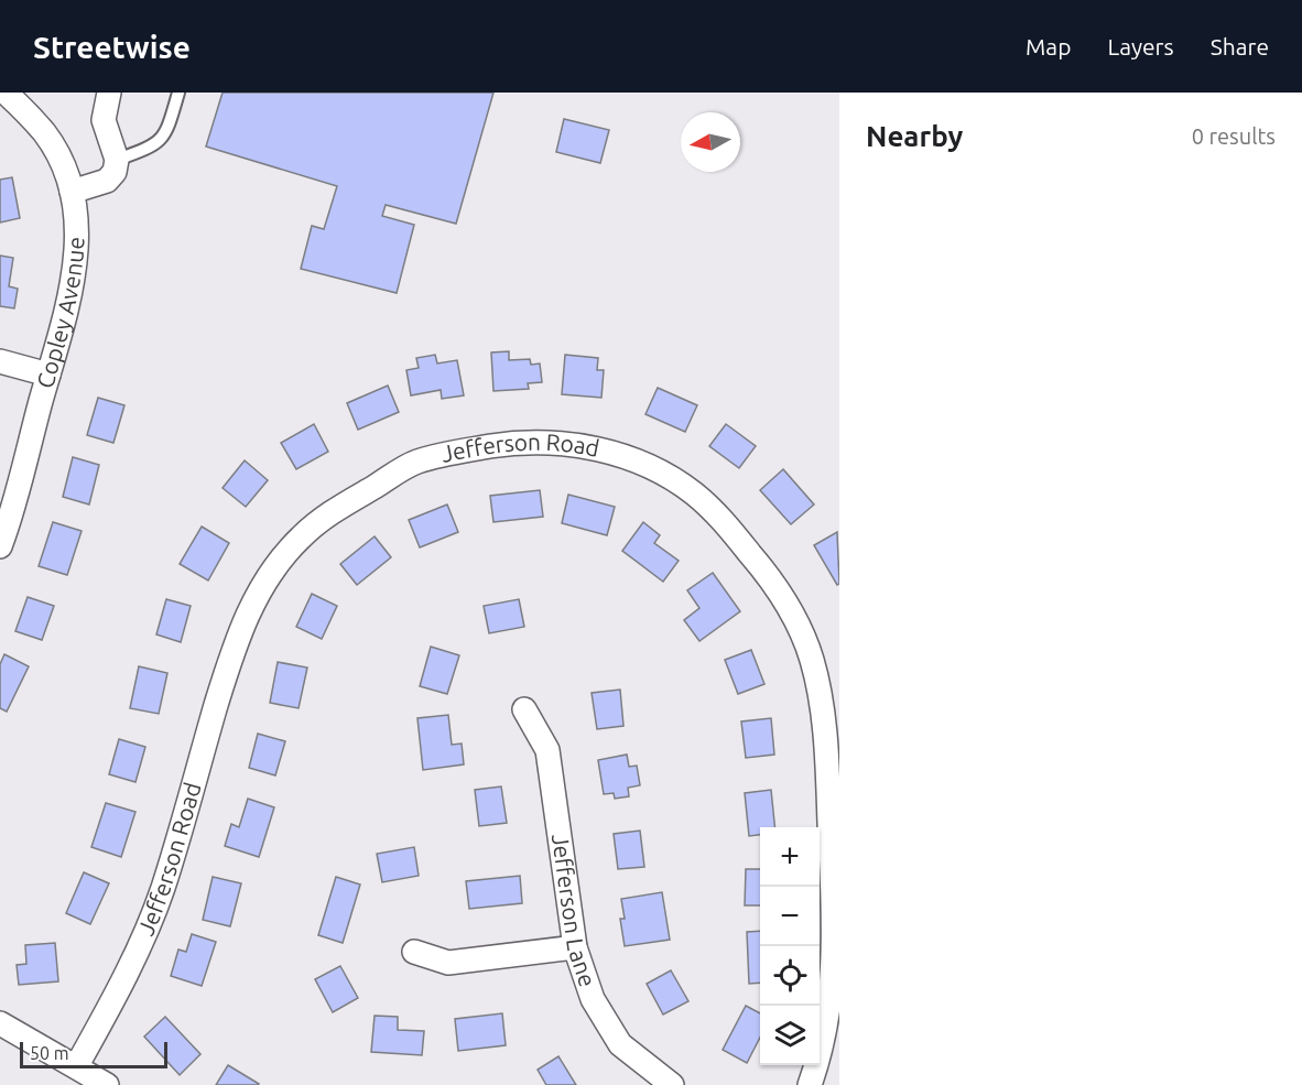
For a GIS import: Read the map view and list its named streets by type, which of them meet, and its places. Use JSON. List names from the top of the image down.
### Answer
{
  "streets": {
    "street": ["Copley Avenue", "Jefferson Road", "Jefferson Lane"]
  },
  "scale_bar": "50 m",
  "north": "left",
  "page": {
    "header": "Streetwise",
    "nav": ["Map", "Layers", "Share"],
    "heading": ["Nearby", "0 results"],
    "map_buttons": ["+", "−"],
    "scale": "50 m"
  }
}
